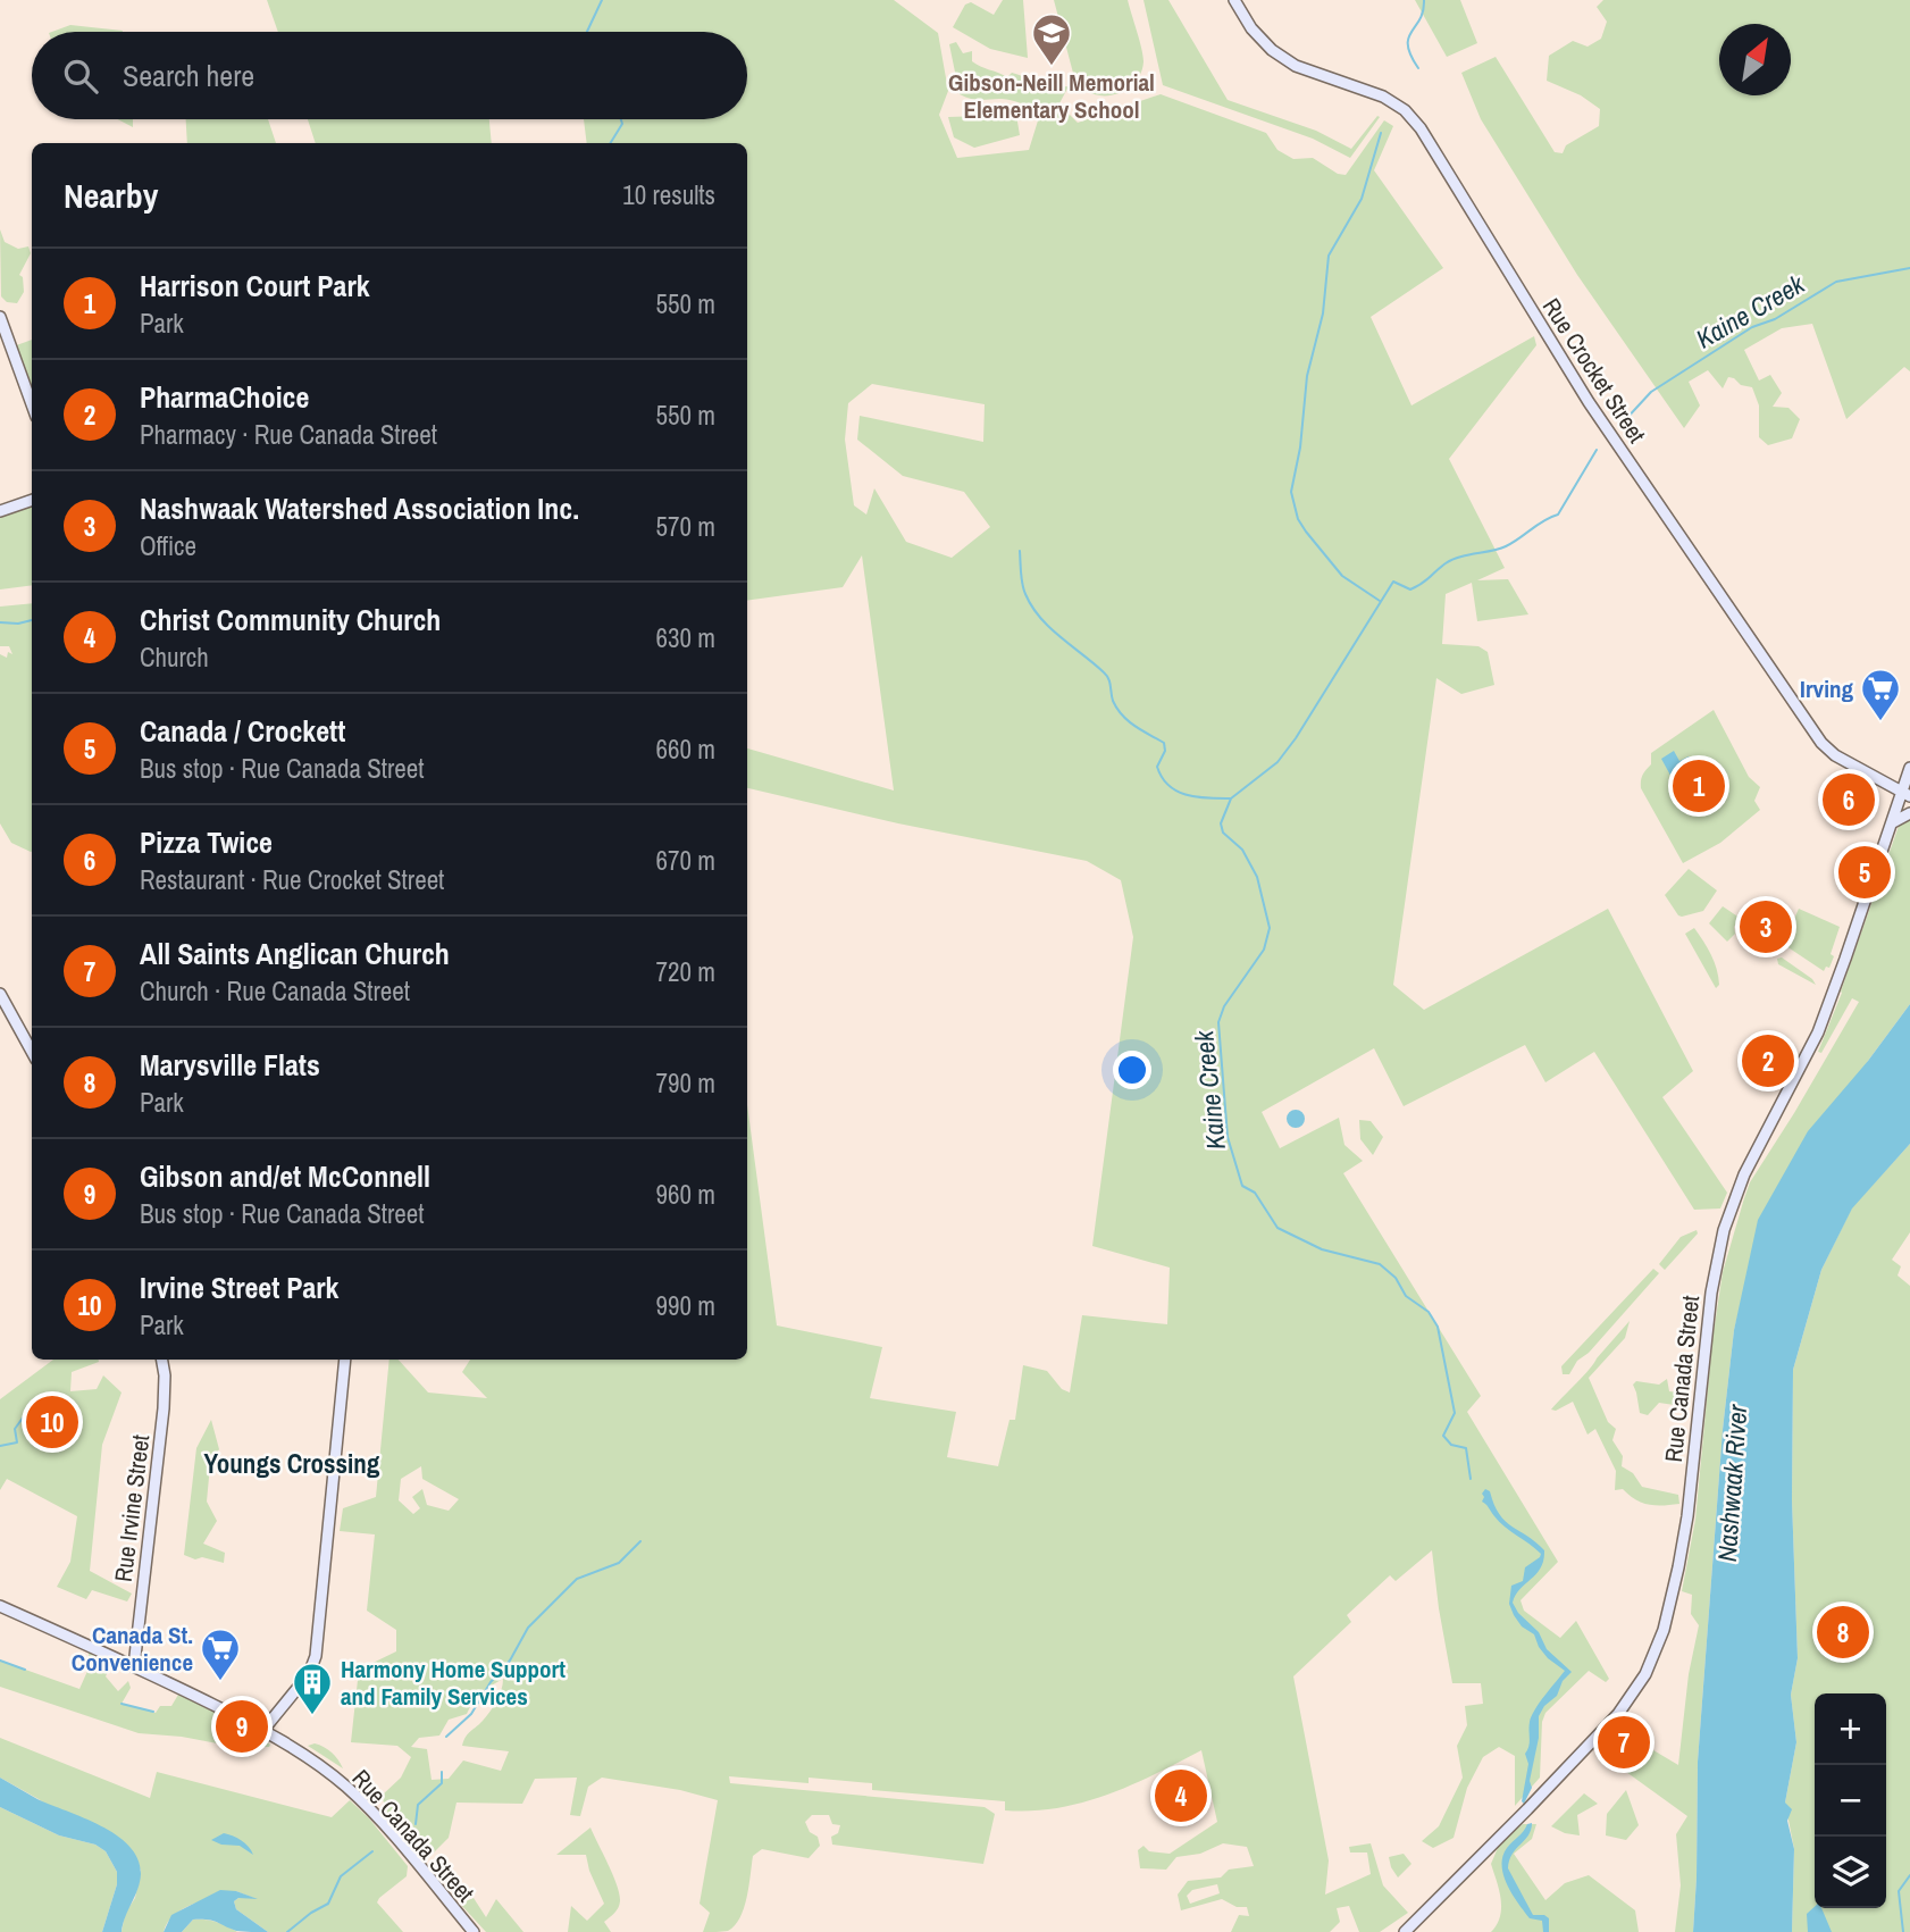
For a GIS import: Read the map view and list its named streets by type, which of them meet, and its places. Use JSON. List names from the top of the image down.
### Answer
{
  "streets": {
    "street": ["Rue Crocket Street", "Rue Canada Street", "Rue Irvine Street"]
  },
  "crossings": [
    ["Rue Crocket Street", "Rue Canada Street"],
    ["Rue Canada Street", "Rue Irvine Street"]
  ],
  "districts": ["Youngs Crossing"],
  "water": ["Kaine Creek", "Nashwaak River"],
  "places": {
    "school or university": ["Gibson-Neill Memorial Elementary School"],
    "supermarket": ["Irving", "Canada St. Convenience"],
    "building": ["Harmony Home Support and Family Services"]
  },
  "north": "top right",
  "page": {
    "search": "Search here",
    "heading": ["Nearby", "10 results"],
    "list": [
      {
        "mark": "1",
        "name": "Harrison Court Park",
        "note": "Park",
        "value": "550 m"
      },
      {
        "mark": "2",
        "name": "PharmaChoice",
        "note": "Pharmacy · Rue Canada Street",
        "value": "550 m"
      },
      {
        "mark": "3",
        "name": "Nashwaak Watershed Association Inc.",
        "note": "Office",
        "value": "570 m"
      },
      {
        "mark": "4",
        "name": "Christ Community Church",
        "note": "Church",
        "value": "630 m"
      },
      {
        "mark": "5",
        "name": "Canada / Crockett",
        "note": "Bus stop · Rue Canada Street",
        "value": "660 m"
      },
      {
        "mark": "6",
        "name": "Pizza Twice",
        "note": "Restaurant · Rue Crocket Street",
        "value": "670 m"
      },
      {
        "mark": "7",
        "name": "All Saints Anglican Church",
        "note": "Church · Rue Canada Street",
        "value": "720 m"
      },
      {
        "mark": "8",
        "name": "Marysville Flats",
        "note": "Park",
        "value": "790 m"
      },
      {
        "mark": "9",
        "name": "Gibson and/et McConnell",
        "note": "Bus stop · Rue Canada Street",
        "value": "960 m"
      },
      {
        "mark": "10",
        "name": "Irvine Street Park",
        "note": "Park",
        "value": "990 m"
      }
    ],
    "pins": [
      "1",
      "6",
      "5",
      "3",
      "2",
      "10",
      "8",
      "9",
      "7",
      "4"
    ],
    "map_buttons": ["+", "−"]
  }
}
